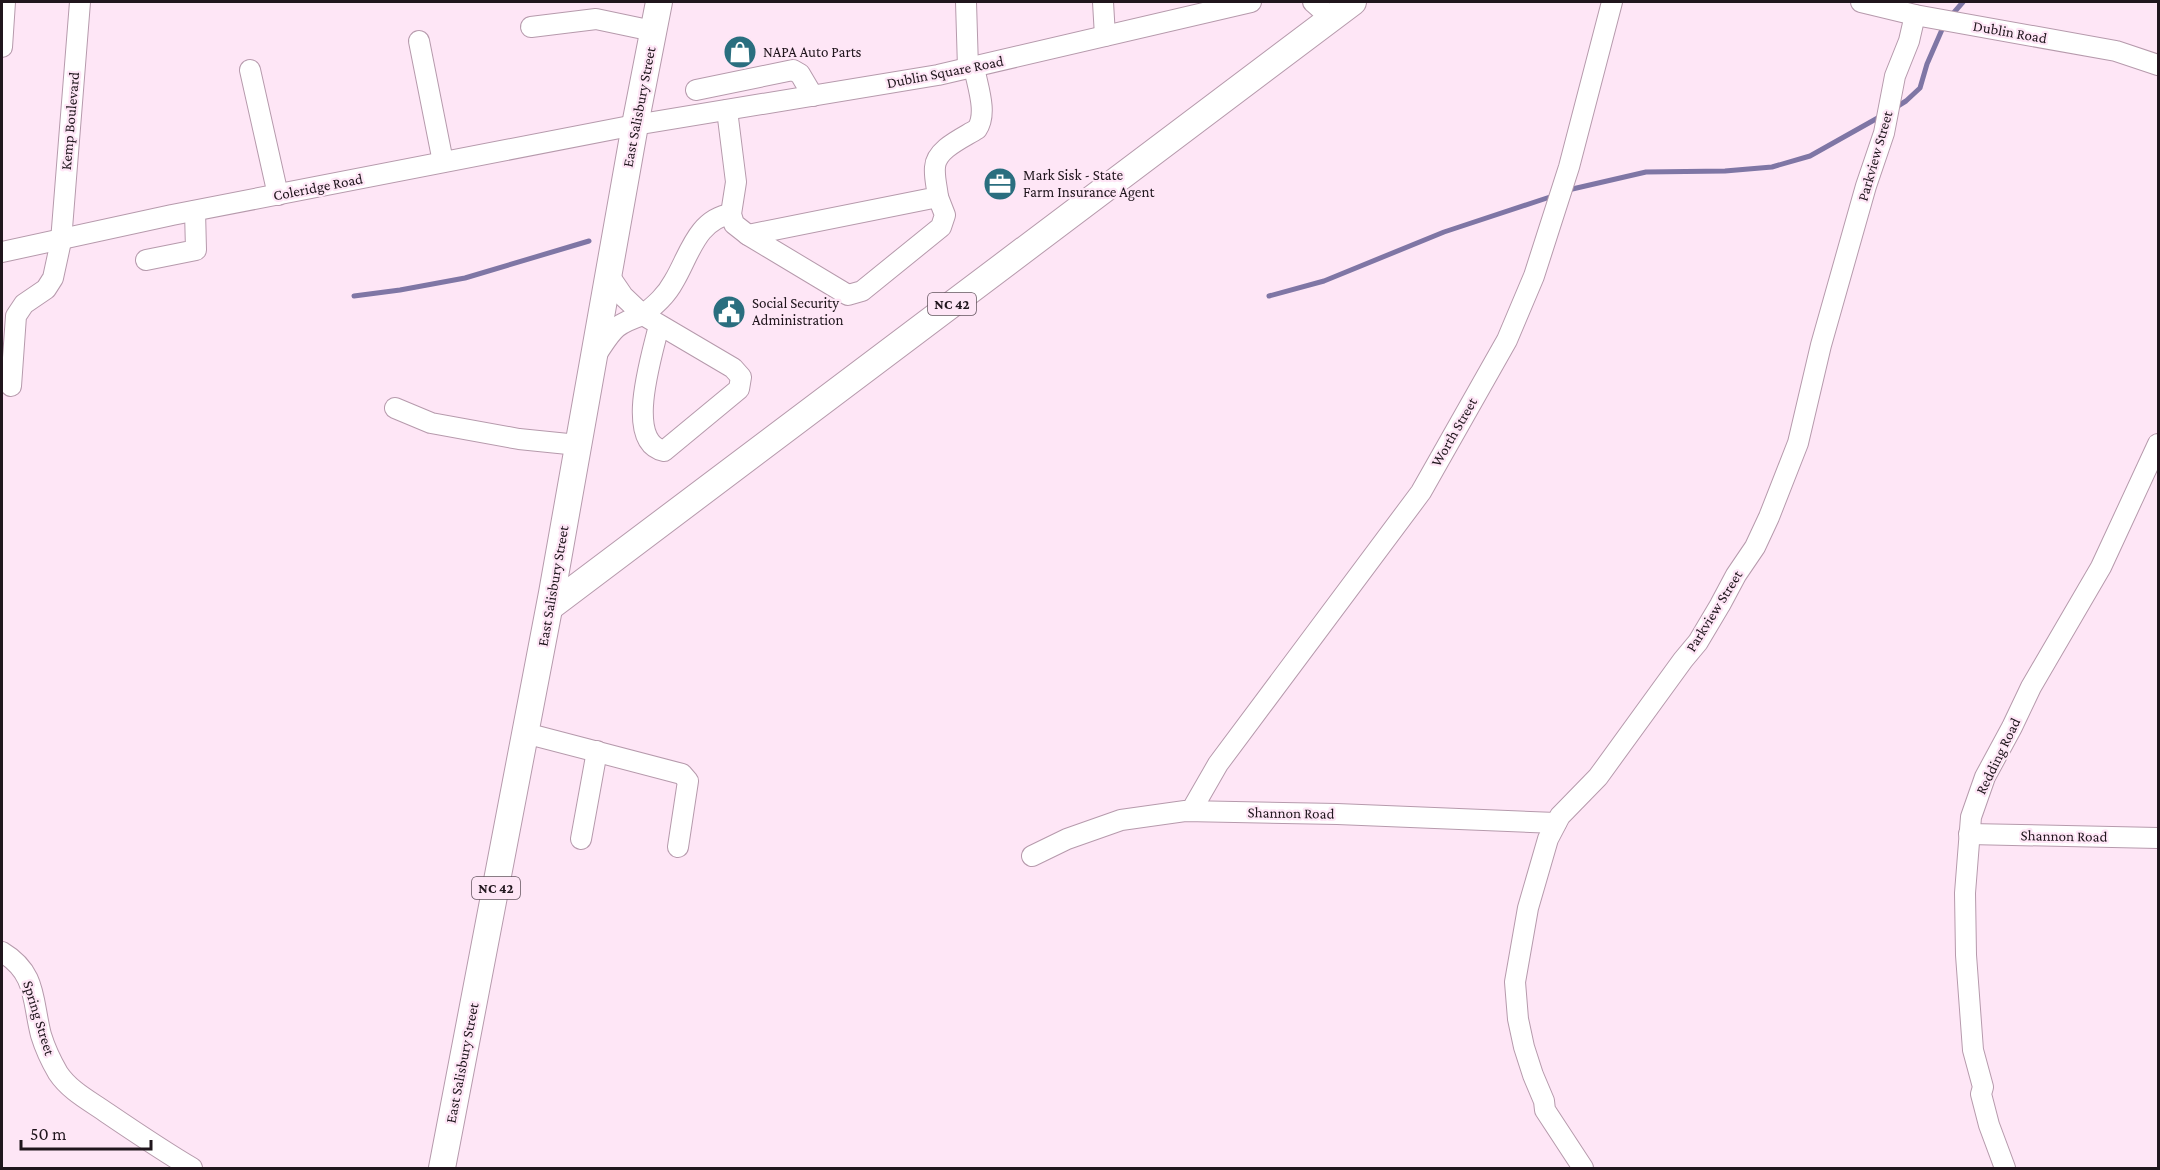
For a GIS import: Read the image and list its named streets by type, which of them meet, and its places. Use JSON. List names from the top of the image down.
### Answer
{
  "streets": {
    "main road": ["East Salisbury Street", "NC 42"],
    "street": [
      "Dublin Road",
      "Dublin Square Road",
      "Kemp Boulevard",
      "Parkview Street",
      "Coleridge Road",
      "Worth Street",
      "Redding Road",
      "Shannon Road",
      "Spring Street"
    ]
  },
  "crossings": [
    ["Dublin Road", "Parkview Street"],
    ["Dublin Square Road", "East Salisbury Street"],
    ["Dublin Square Road", "Coleridge Road"],
    ["East Salisbury Street", "Coleridge Road"],
    ["East Salisbury Street", "NC 42"],
    ["Kemp Boulevard", "Coleridge Road"],
    ["Parkview Street", "Shannon Road"],
    ["Worth Street", "Shannon Road"],
    ["Redding Road", "Shannon Road"]
  ],
  "places": {
    "shop": ["NAPA Auto Parts"],
    "office": ["Mark Sisk - State Farm Insurance Agent"],
    "public building": ["Social Security Administration"]
  },
  "scale_bar": "50 m"
}
